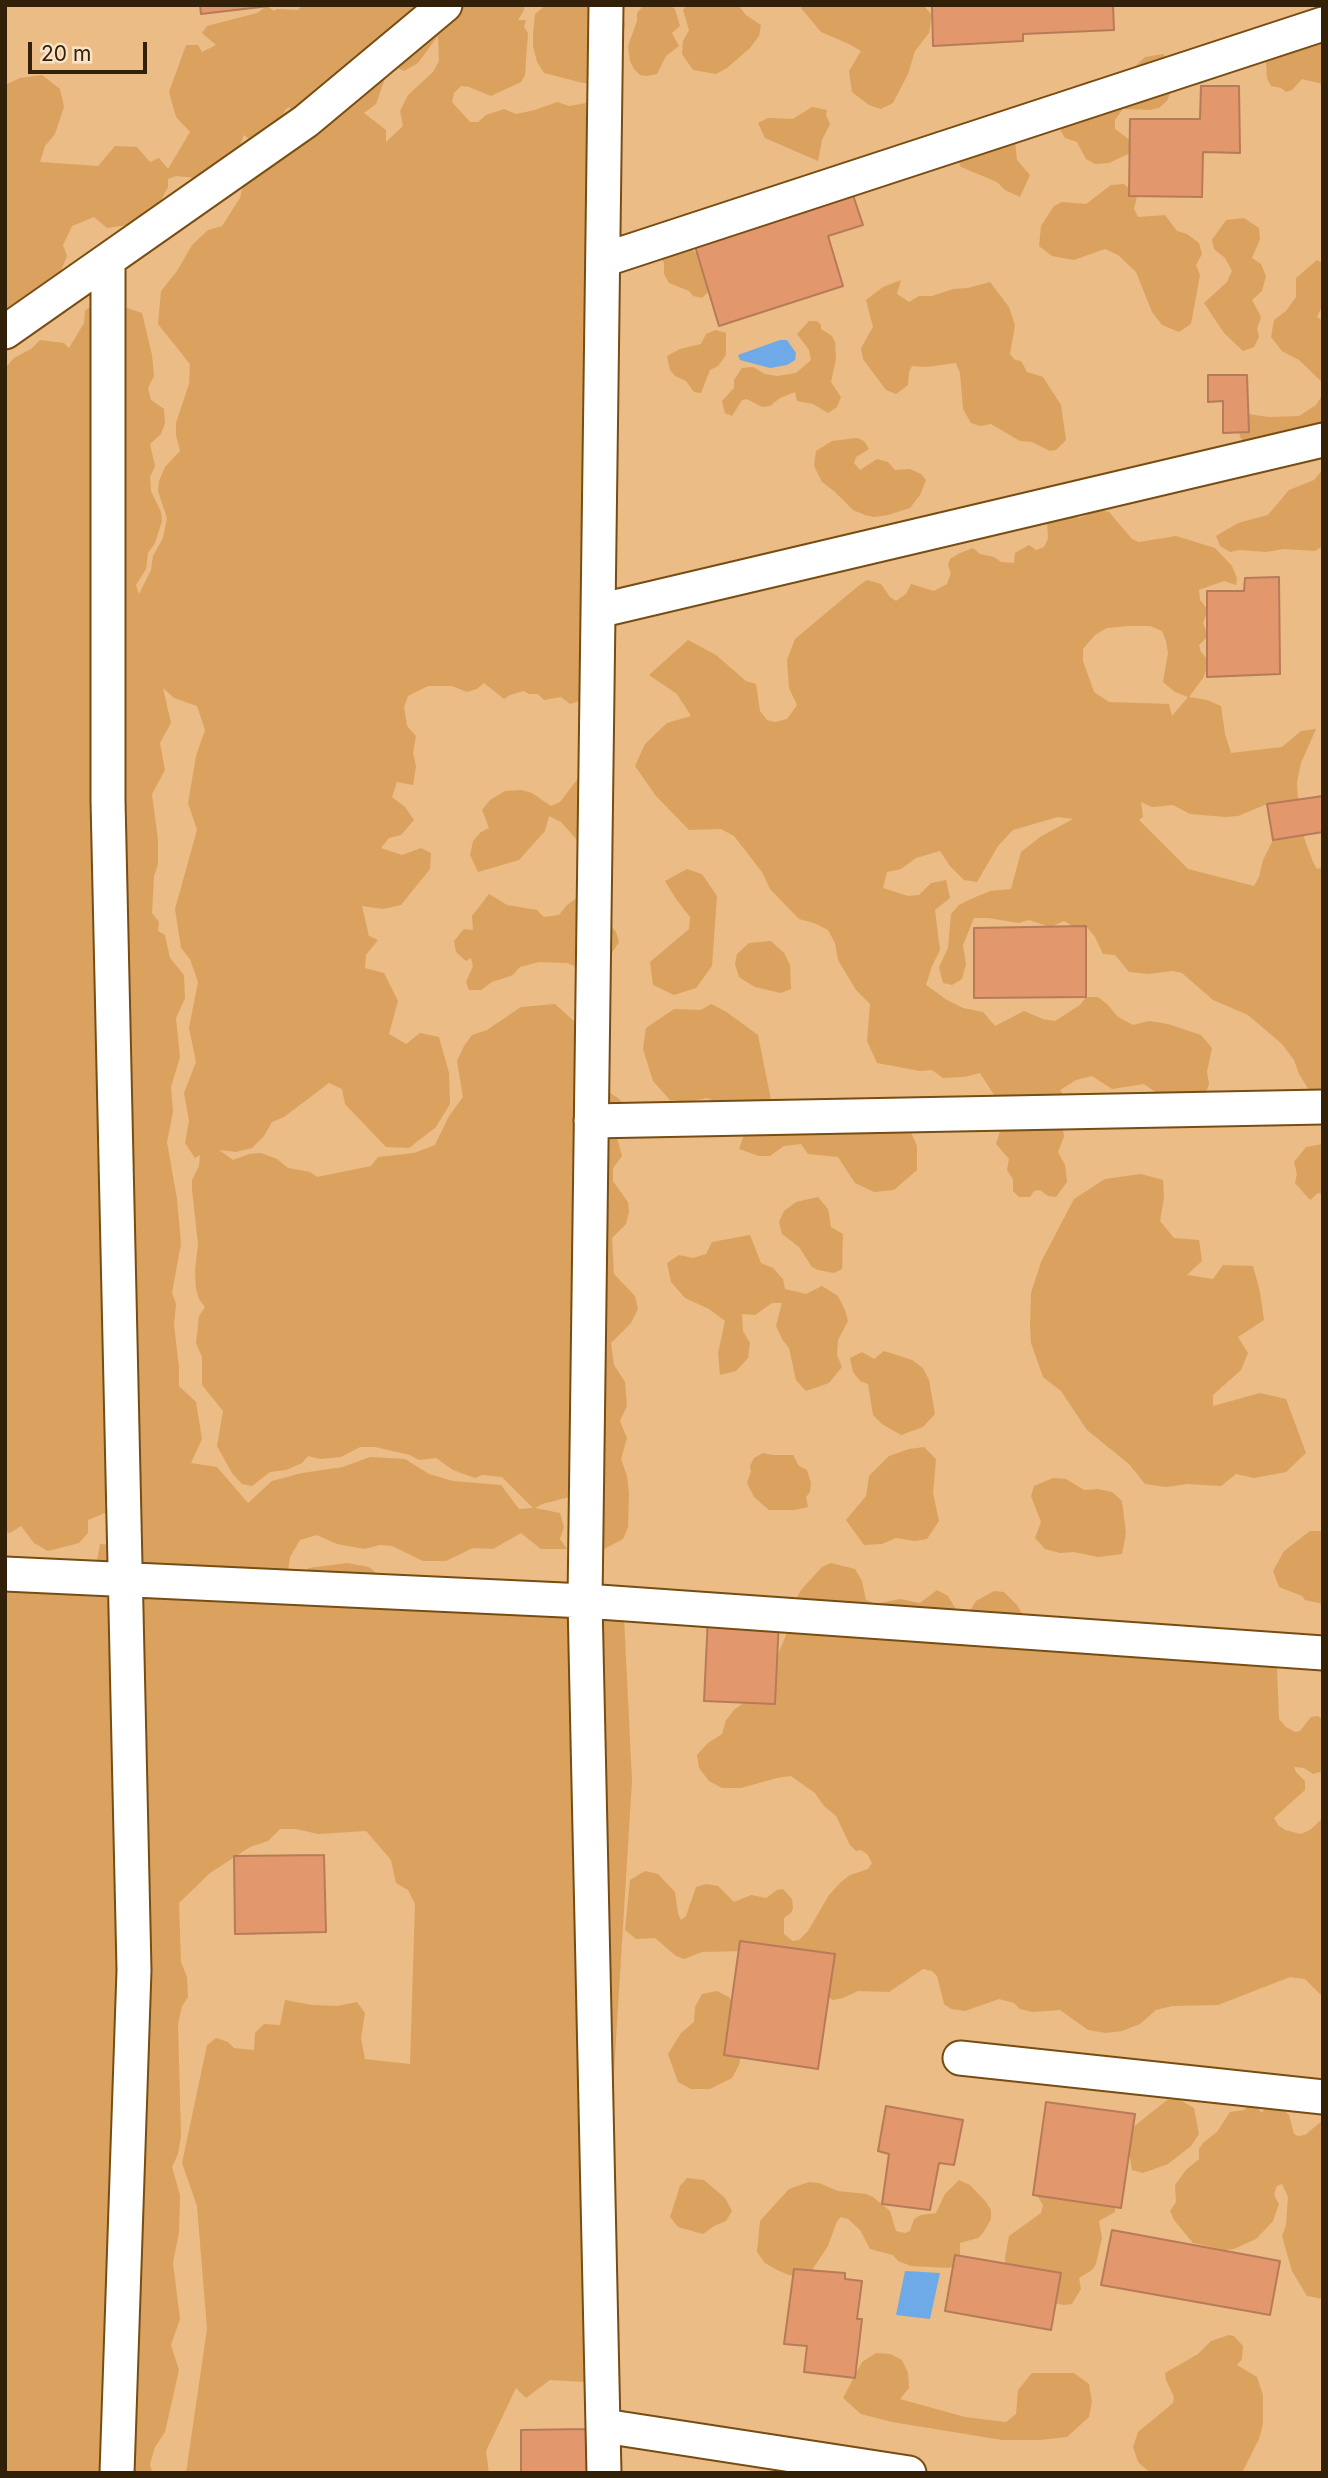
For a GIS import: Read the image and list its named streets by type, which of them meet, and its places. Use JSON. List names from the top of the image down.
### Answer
{
  "scale_bar": "20 m"
}
